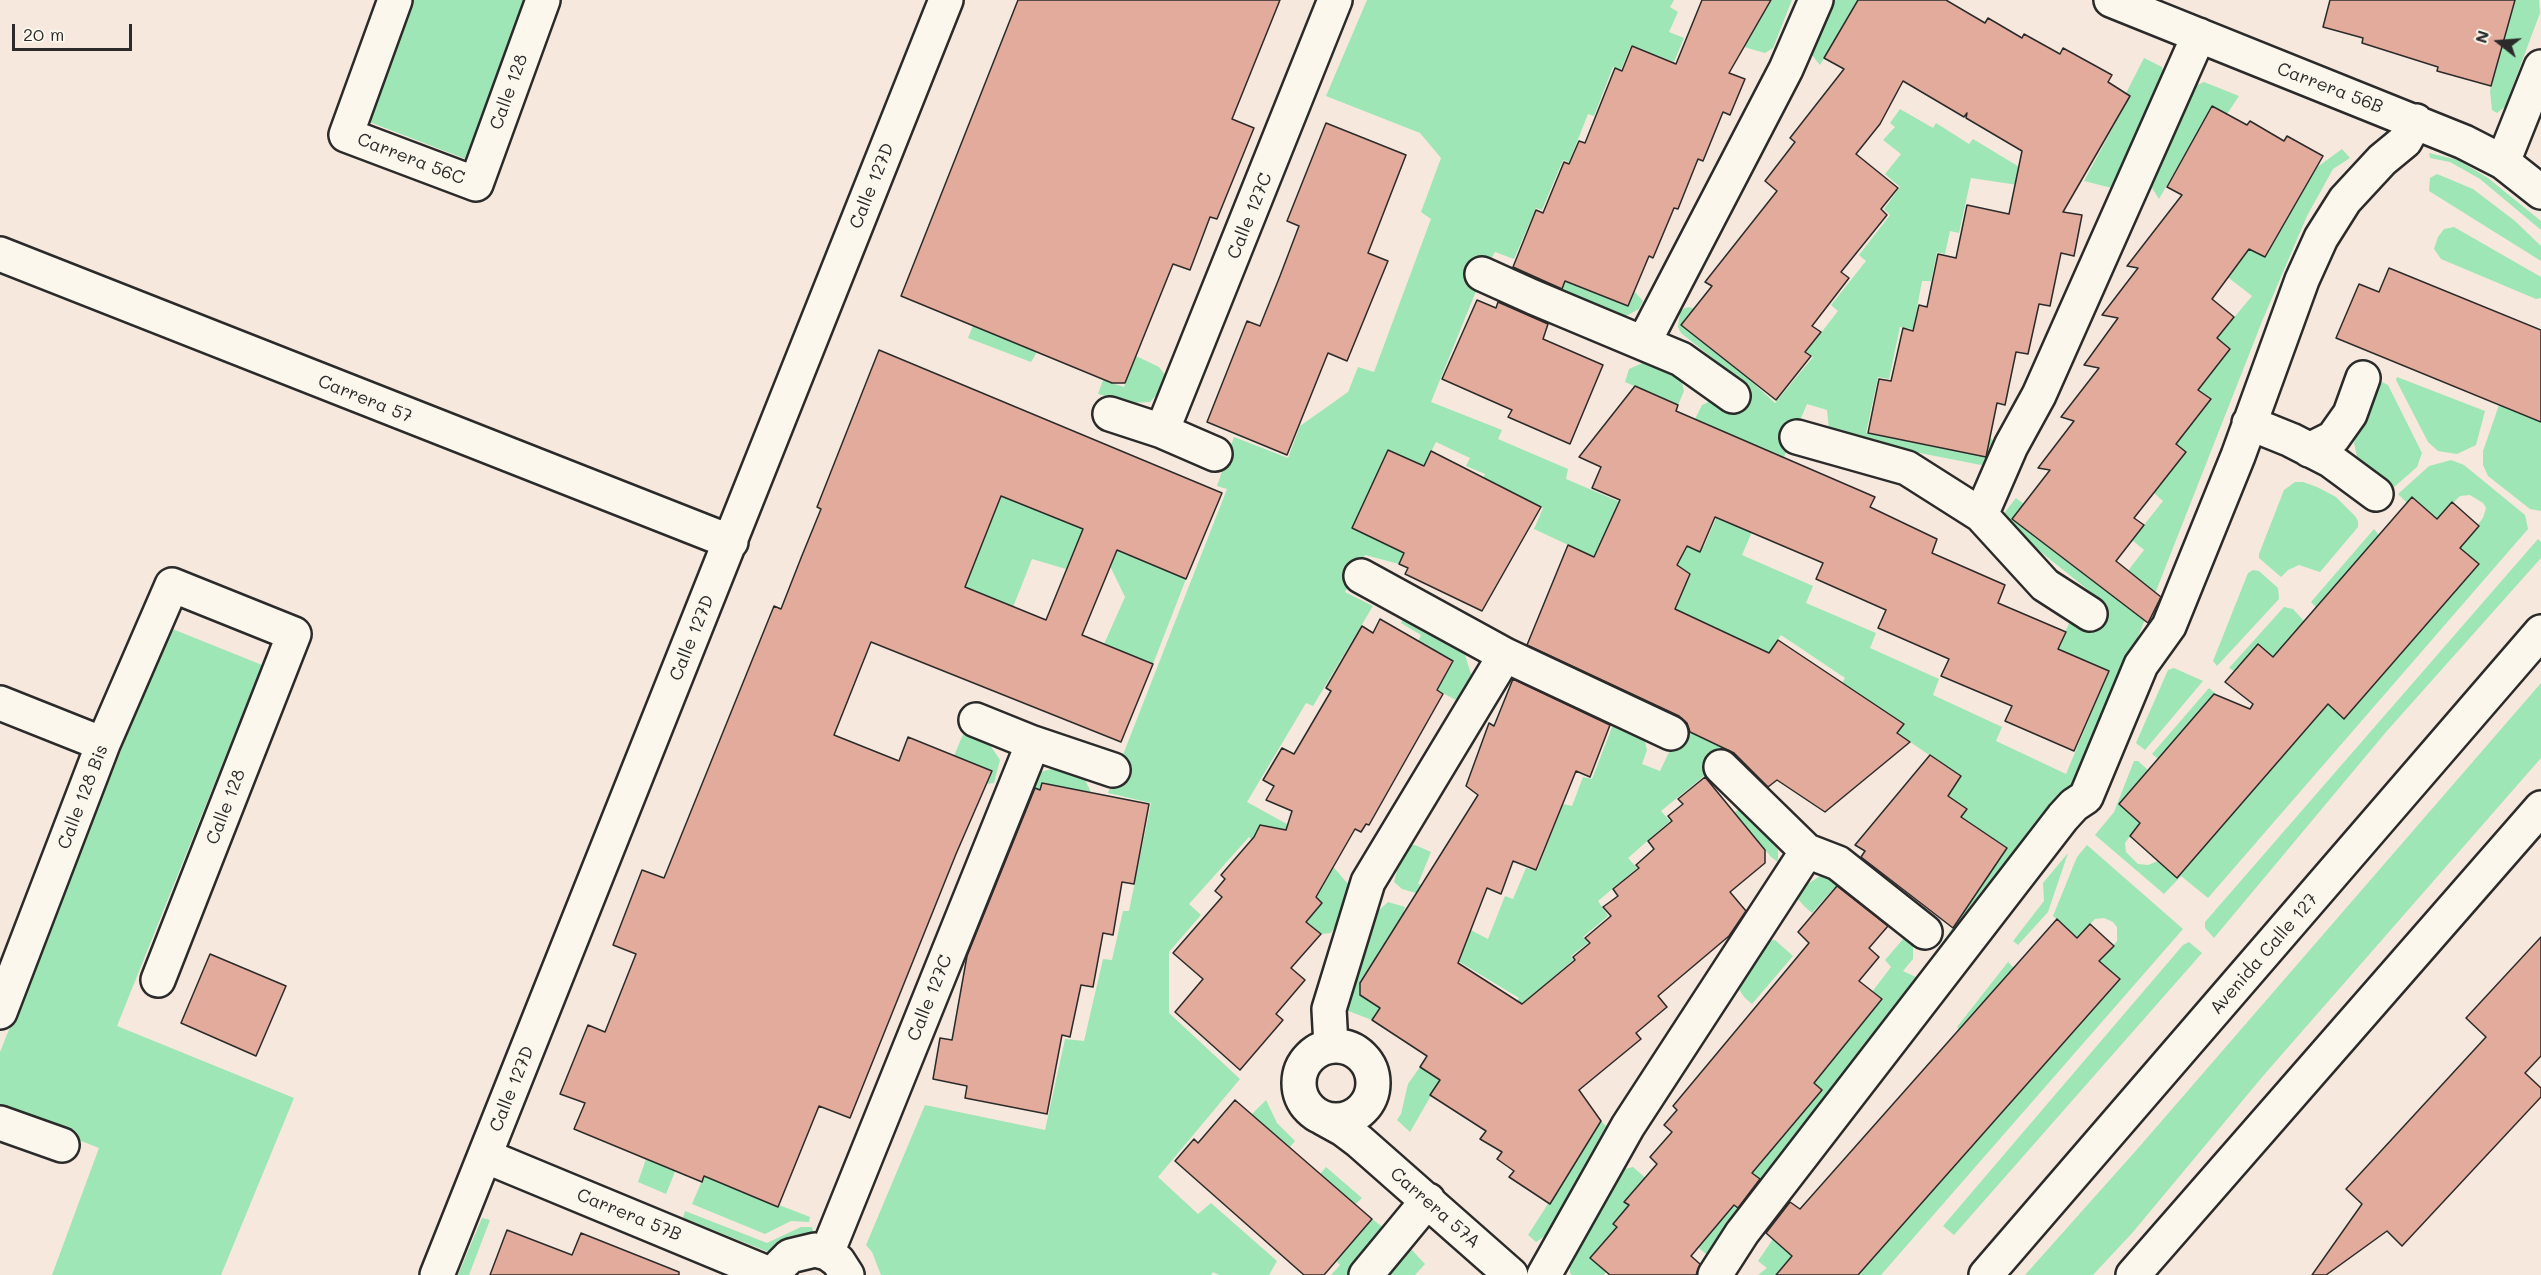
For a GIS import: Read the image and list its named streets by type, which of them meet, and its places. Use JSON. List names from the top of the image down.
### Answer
{
  "streets": {
    "street": [
      "Carrera 56B",
      "Calle 128",
      "Carrera 56C",
      "Calle 127D",
      "Calle 127C",
      "Carrera 57",
      "Calle 128 Bis",
      "Avenida Calle 127",
      "Carrera 57A",
      "Carrera 57B"
    ]
  },
  "crossings": [
    ["Calle 128", "Carrera 56C"],
    ["Calle 128", "Calle 128 Bis"],
    ["Calle 127D", "Carrera 57"],
    ["Calle 127D", "Carrera 57B"],
    ["Calle 127C", "Carrera 57B"]
  ],
  "scale_bar": "20 m",
  "north": "left"
}
